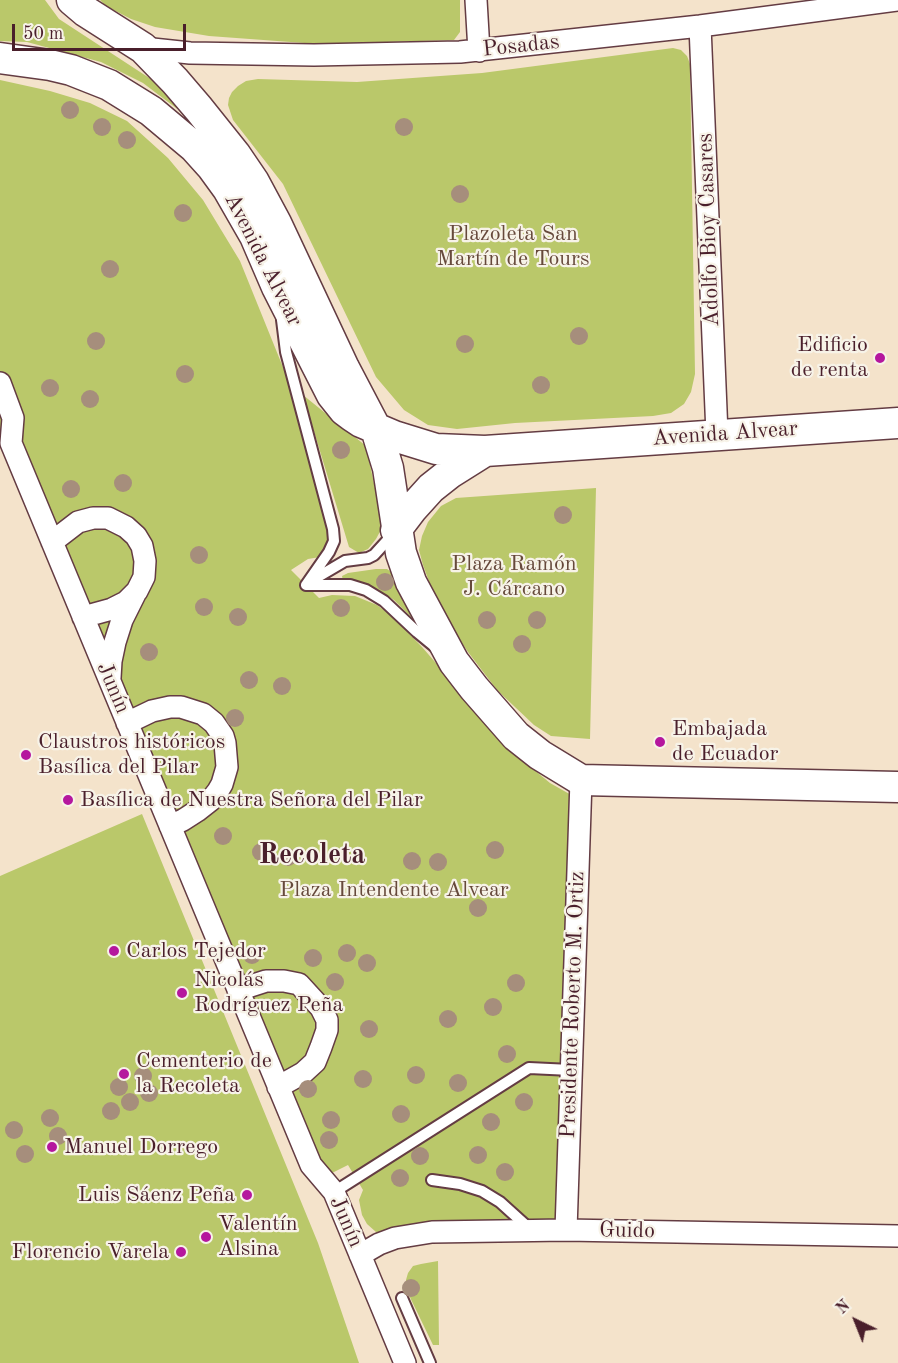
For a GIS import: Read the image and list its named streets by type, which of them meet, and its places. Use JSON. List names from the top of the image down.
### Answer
{
  "streets": {
    "main road": ["Avenida Alvear"],
    "street": [
      "Posadas",
      "Adolfo Bioy Casares",
      "Junín",
      "Presidente Roberto M. Ortiz",
      "Guido"
    ]
  },
  "crossings": [
    ["Posadas", "Adolfo Bioy Casares"],
    ["Posadas", "Avenida Alvear"],
    ["Adolfo Bioy Casares", "Avenida Alvear"],
    ["Junín", "Guido"],
    ["Presidente Roberto M. Ortiz", "Guido"]
  ],
  "districts": ["Recoleta"],
  "parks": ["Plazoleta San Martín de Tours", "Plaza Ramón J. Cárcano", "Plaza Intendente Alvear"],
  "places": [
    "Edificio de renta",
    "Embajada de Ecuador",
    "Claustros históricos Basílica del Pilar",
    "Basílica de Nuestra Señora del Pilar",
    "Carlos Tejedor",
    "Nicolás Rodríguez Peña",
    "Cementerio de la Recoleta",
    "Manuel Dorrego",
    "Luis Sáenz Peña",
    "Valentín Alsina",
    "Florencio Varela"
  ],
  "scale_bar": "50 m",
  "north": "top left"
}
